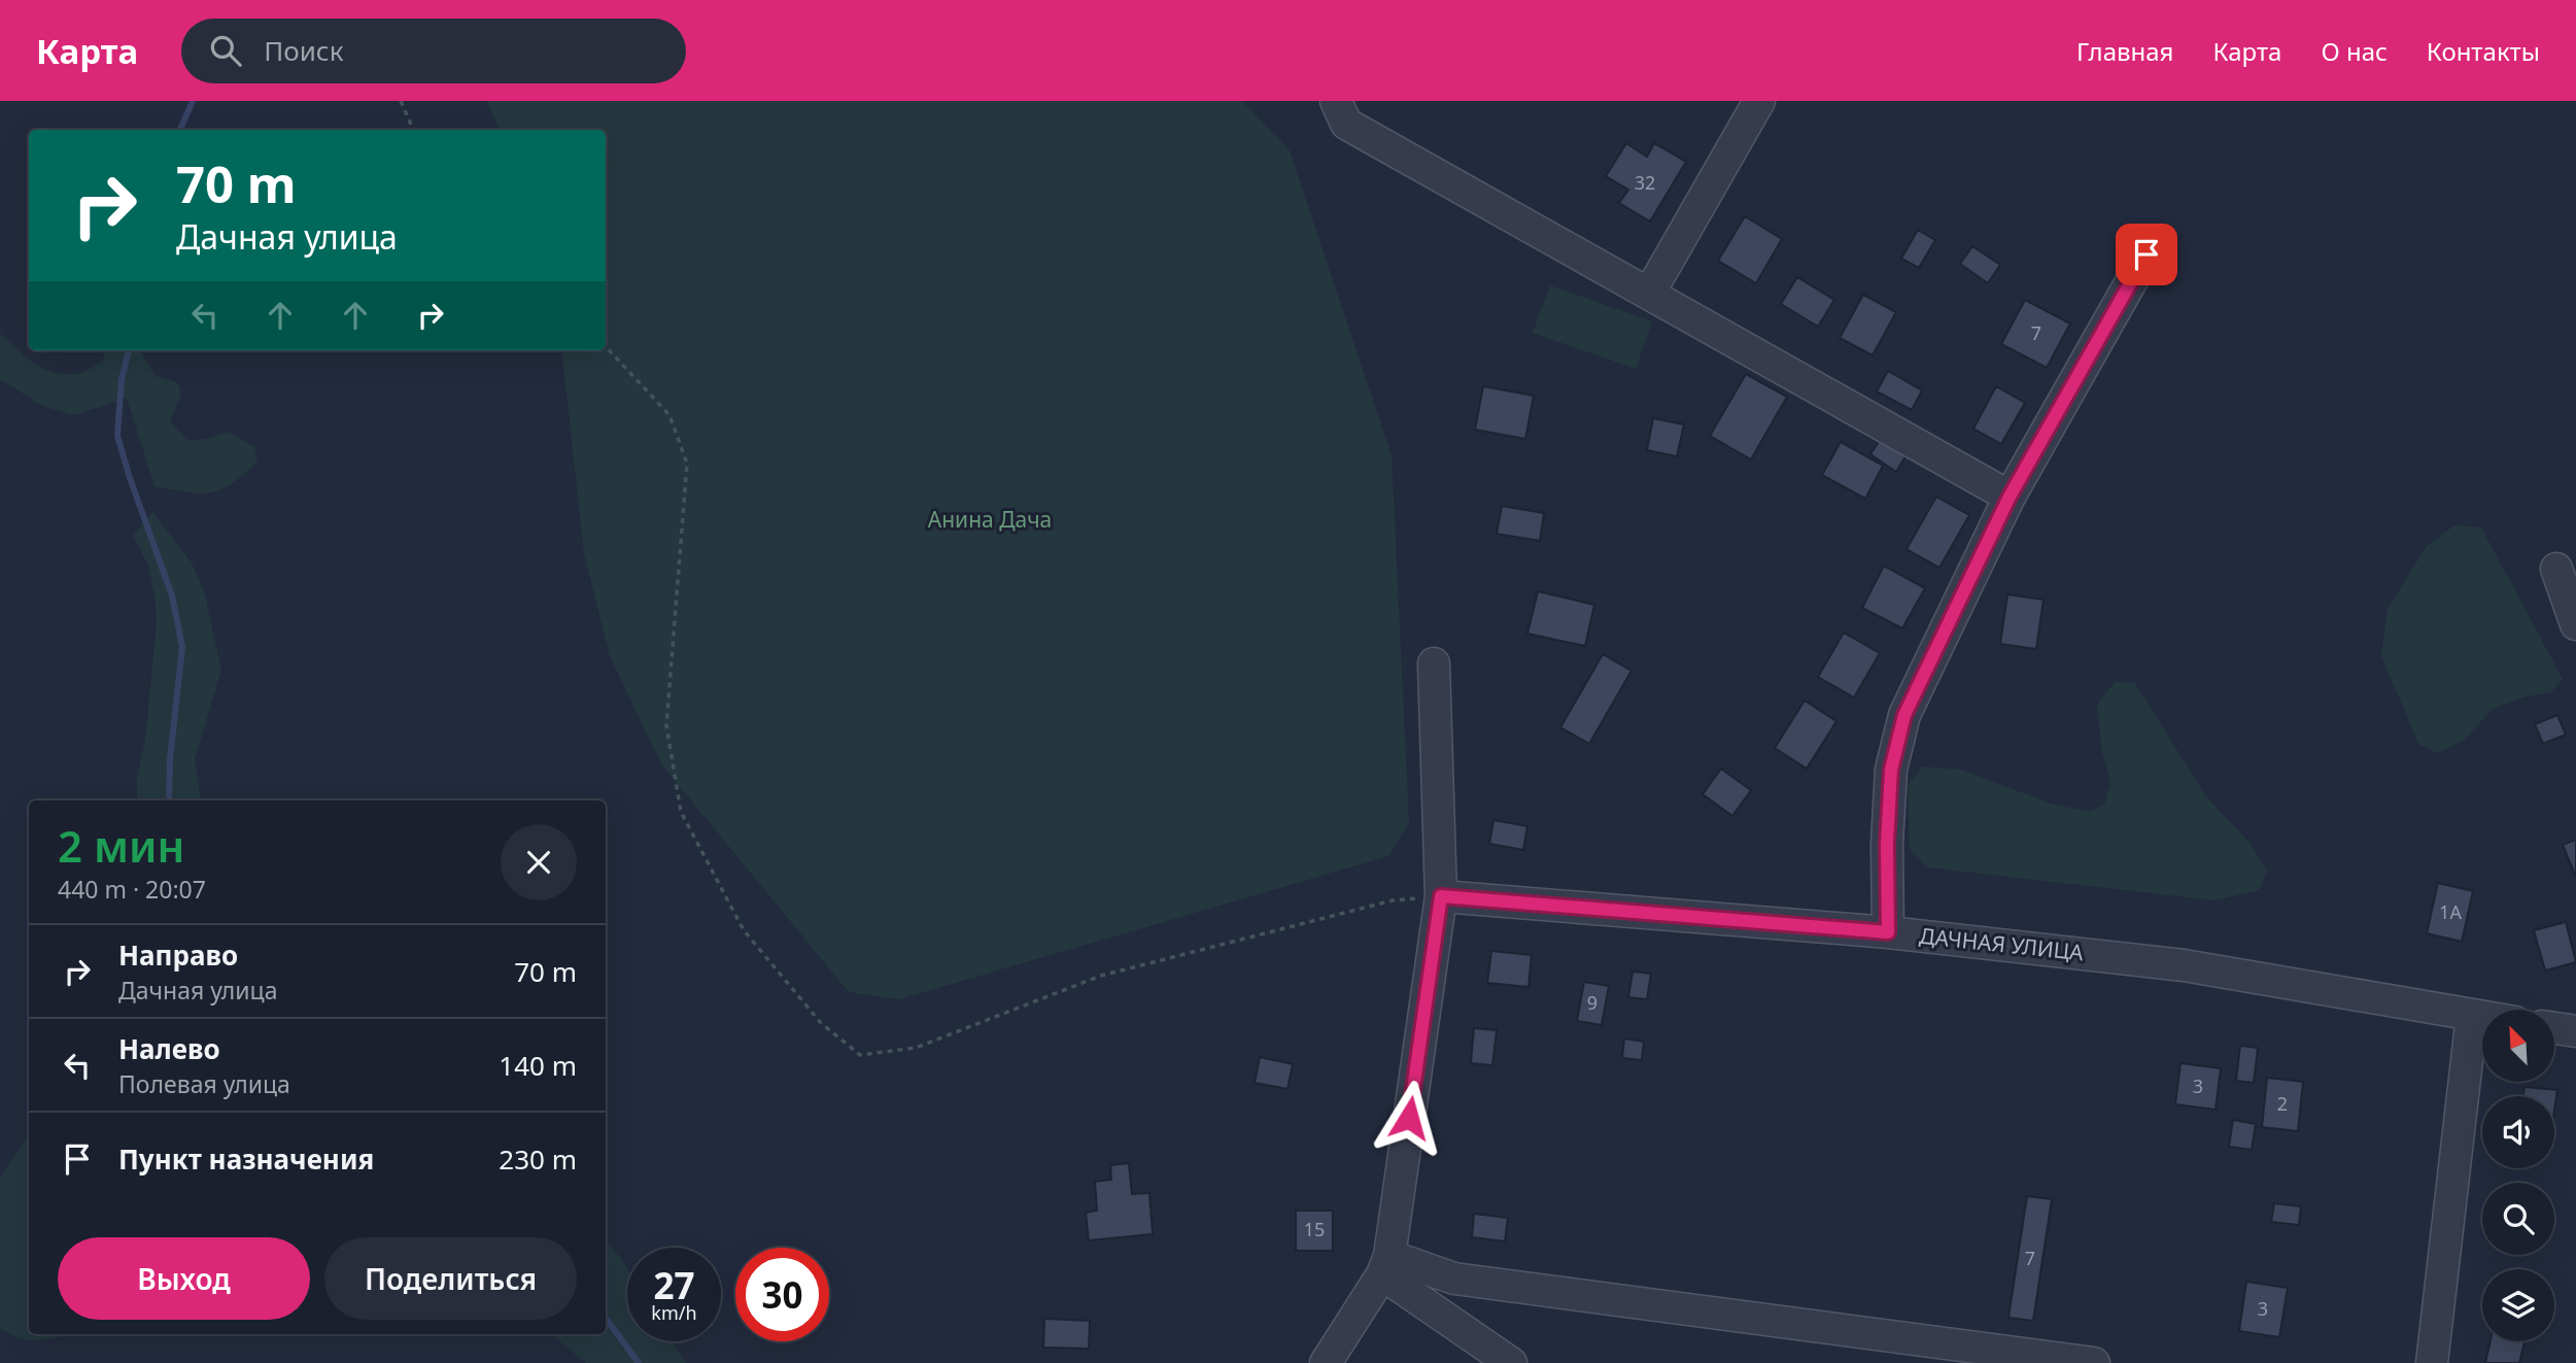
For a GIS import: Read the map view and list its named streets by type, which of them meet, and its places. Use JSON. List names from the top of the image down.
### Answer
{
  "streets": {
    "street": ["ДАЧНАЯ УЛИЦА"]
  },
  "parks": ["Анина Дача"],
  "house_numbers": [
    "32",
    "7",
    "1А",
    "9",
    "3",
    "2",
    "15",
    "7",
    "3"
  ],
  "north": "top left",
  "page": {
    "header": "Карта",
    "search": "Поиск",
    "nav": [
      "Главная",
      "Карта",
      "О нас",
      "Контакты"
    ],
    "turn": ["70 m", "Дачная улица"],
    "heading": ["2 мин", "440 m · 20:07"],
    "list": [
      {
        "name": "Направо",
        "note": "Дачная улица",
        "value": "70 m"
      },
      {
        "name": "Налево",
        "note": "Полевая улица",
        "value": "140 m"
      },
      {
        "name": "Пункт назначения",
        "value": "230 m"
      }
    ],
    "buttons": ["Выход", "Поделиться"],
    "speed": "27 km/h",
    "limit": "30"
  }
}
